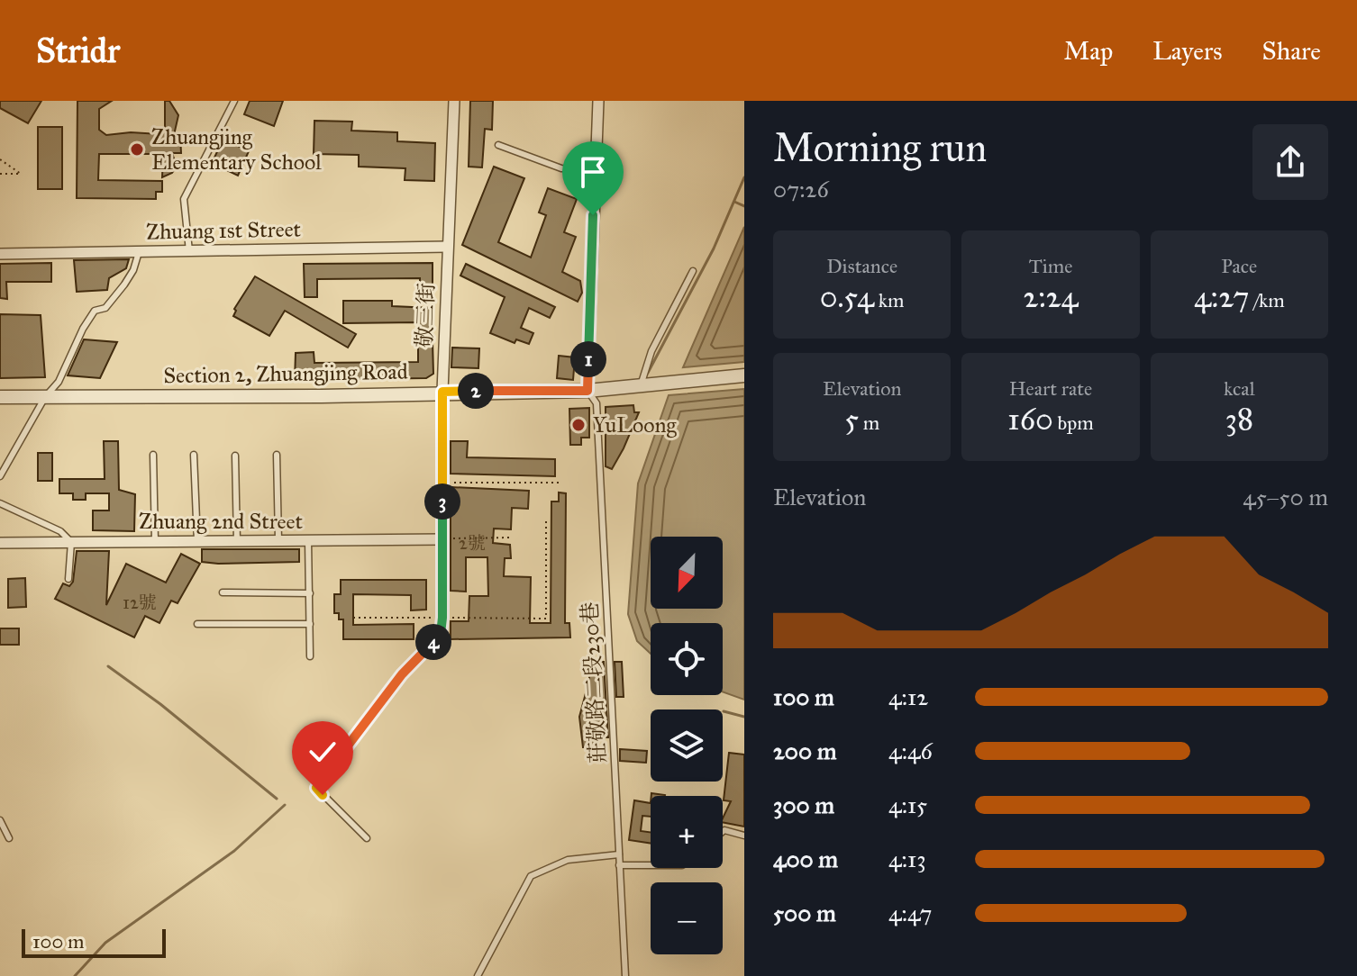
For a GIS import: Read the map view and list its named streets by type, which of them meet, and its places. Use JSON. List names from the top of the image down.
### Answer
{
  "streets": {
    "street": [
      "Zhuang 1st Street",
      "敬三街",
      "Section 2, Zhuangjing Road",
      "Zhuang 2nd Street"
    ],
    "lane": ["莊敬路二段230巷"]
  },
  "crossings": [
    ["Zhuang 1st Street", "敬三街"],
    ["敬三街", "Section 2, Zhuangjing Road"],
    ["敬三街", "Zhuang 2nd Street"],
    ["Section 2, Zhuangjing Road", "莊敬路二段230巷"]
  ],
  "places": ["Zhuangjing Elementary School", "YuLoong"],
  "house_numbers": ["2號", "12號"],
  "scale_bar": "100 m",
  "north": "bottom left",
  "page": {
    "header": "Stridr",
    "nav": ["Map", "Layers", "Share"],
    "heading": ["Morning run", "07:26"],
    "stats": [
      ["Distance", "0.54 km"],
      ["Time", "2:24"],
      ["Pace", "4:27 /km"],
      ["Elevation", "5 m"],
      ["Heart rate", "160 bpm"],
      ["kcal", "38"]
    ],
    "pins": [
      "1",
      "2",
      "3",
      "4"
    ],
    "chart": ["Elevation", "45–50 m"],
    "map_buttons": ["+", "−"],
    "list": [
      {
        "name": "100 m",
        "note": "4:12"
      },
      {
        "name": "200 m",
        "note": "4:46"
      },
      {
        "name": "300 m",
        "note": "4:15"
      },
      {
        "name": "400 m",
        "note": "4:13"
      },
      {
        "name": "500 m",
        "note": "4:47"
      }
    ],
    "scale": "100 m"
  }
}
